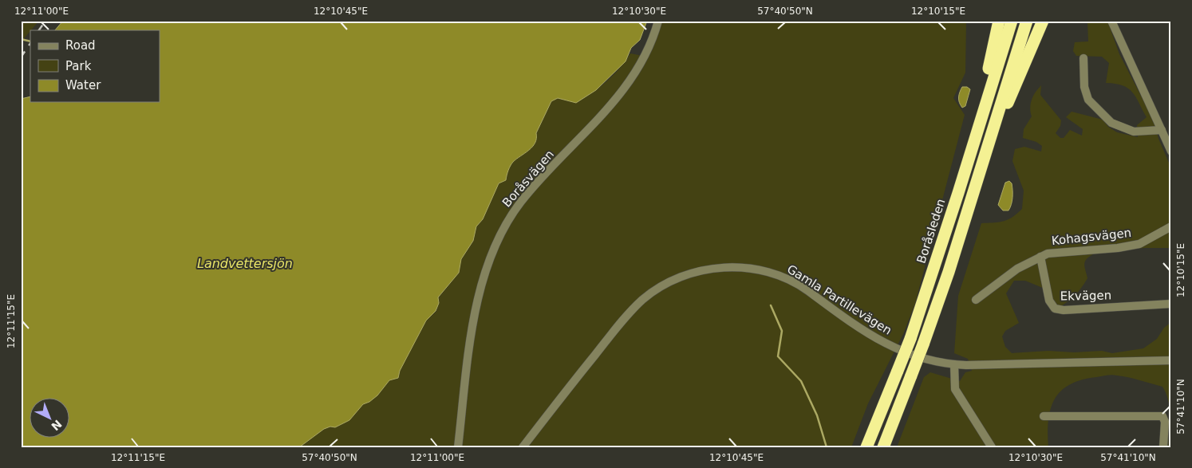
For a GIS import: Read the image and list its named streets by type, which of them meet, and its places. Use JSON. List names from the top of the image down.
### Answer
{
  "streets": {
    "highway": ["Boråsleden"],
    "street": [
      "Boråsvägen",
      "Kohagsvägen",
      "Ekvägen",
      "Gamla Partillevägen"
    ]
  },
  "crossings": [
    ["Kohagsvägen", "Ekvägen"]
  ],
  "water": ["Landvettersjön"],
  "legend": ["Road", "Park", "Water"],
  "north": "bottom right",
  "coordinates": [
    "12°11'00\"E",
    "12°10'45\"E",
    "12°10'30\"E",
    "57°40'50\"N",
    "12°10'15\"E",
    "12°11'15\"E",
    "57°41'10\"N"
  ]
}
